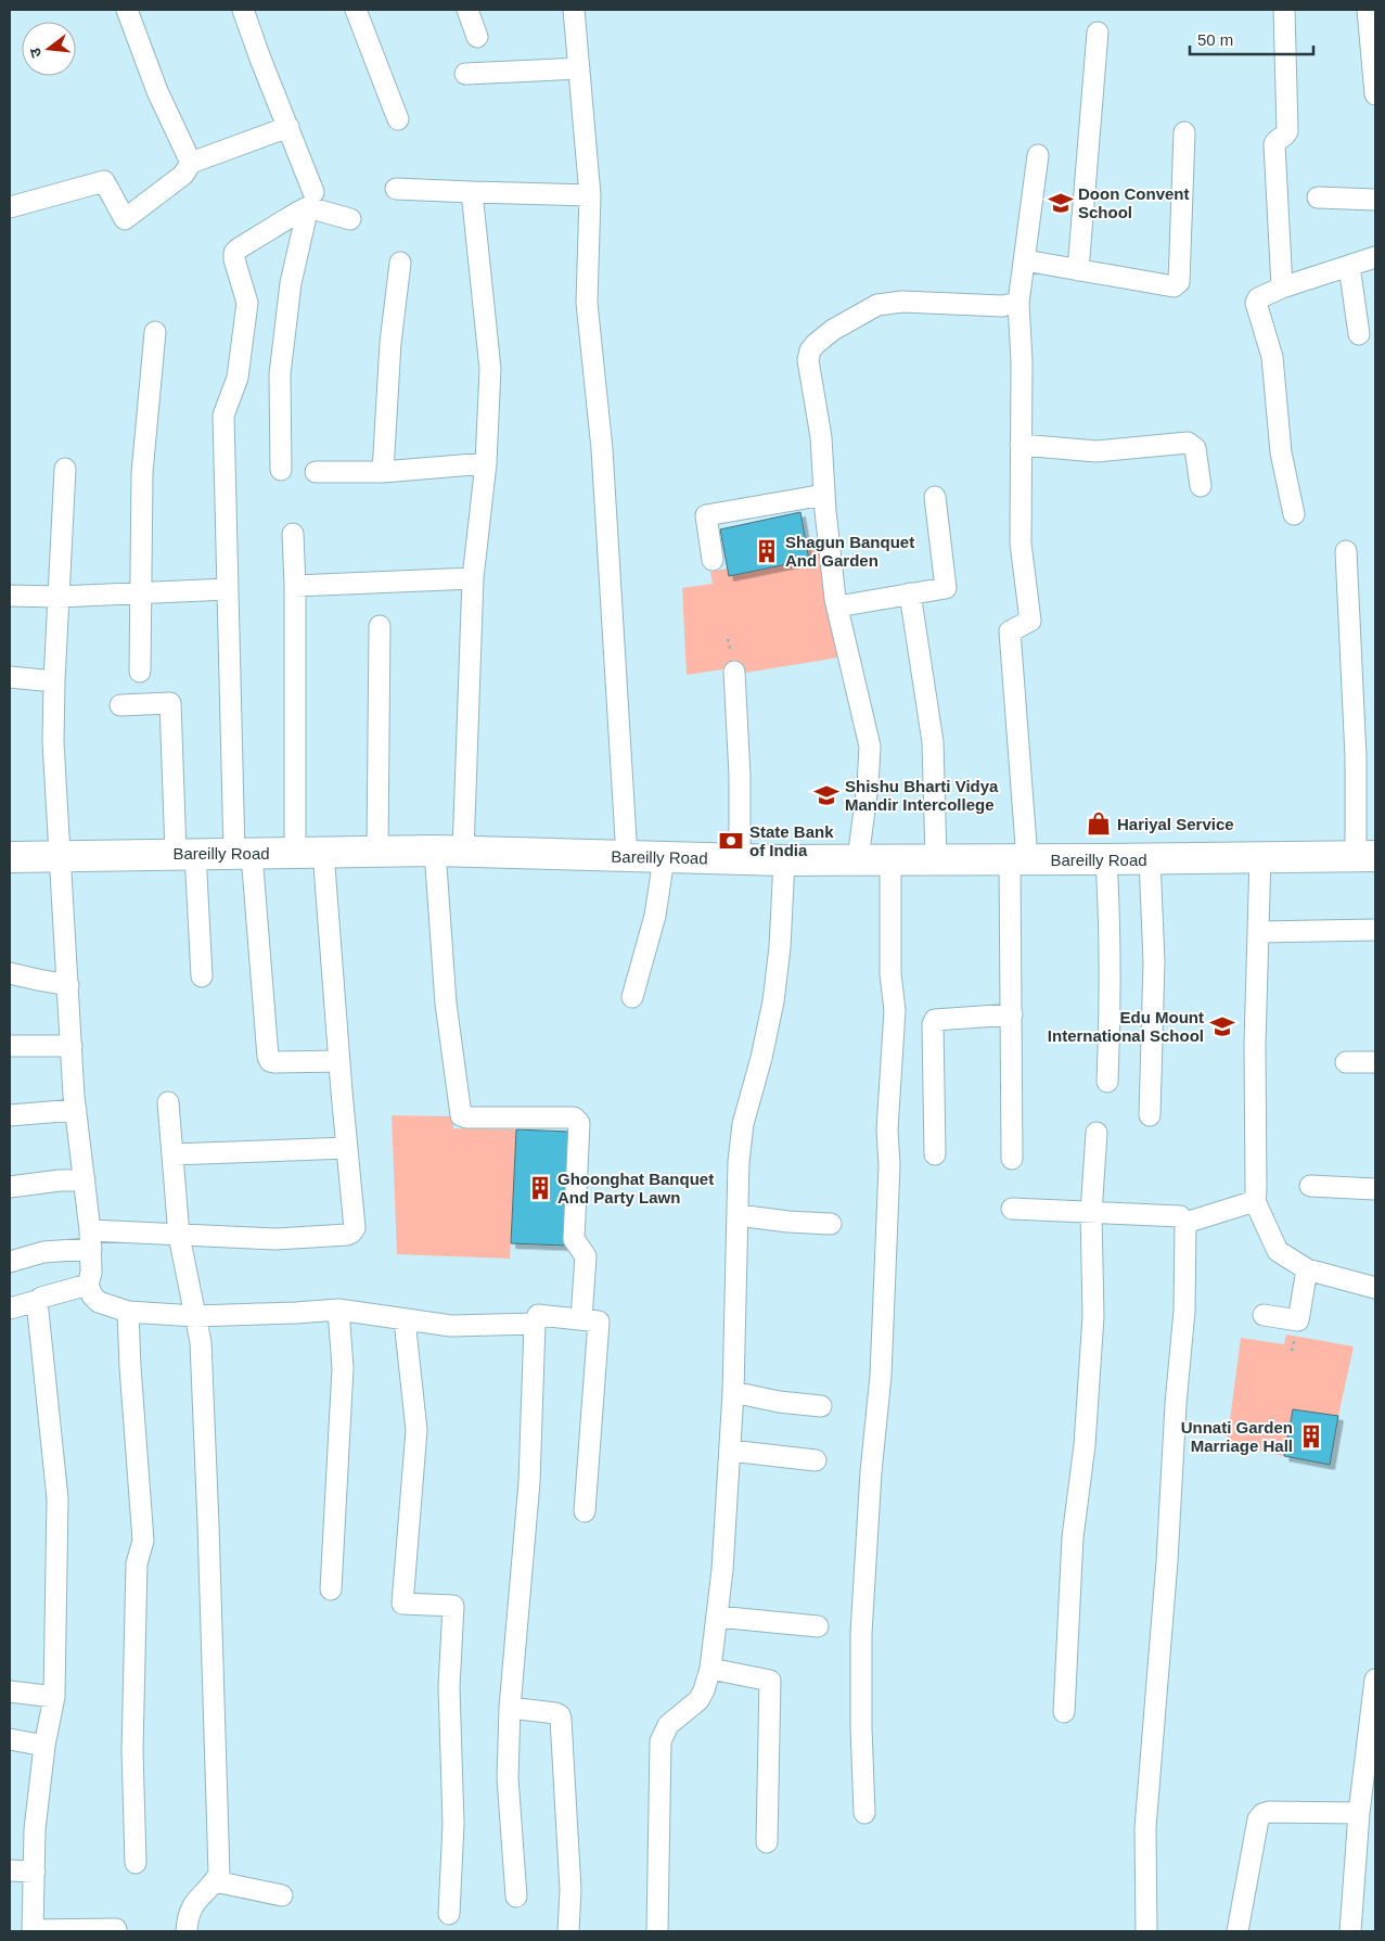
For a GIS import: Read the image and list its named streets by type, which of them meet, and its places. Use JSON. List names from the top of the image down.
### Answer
{
  "streets": {
    "highway": ["Bareilly Road"]
  },
  "places": {
    "school or university": ["Doon Convent School", "Shishu Bharti Vidya Mandir Intercollege", "Edu Mount International School"],
    "building": ["Shagun Banquet And Garden", "Ghoonghat Banquet And Party Lawn", "Unnati Garden Marriage Hall"],
    "shop": ["Hariyal Service"],
    "bank": ["State Bank of India"]
  },
  "scale_bar": "50 m",
  "north": "left"
}
